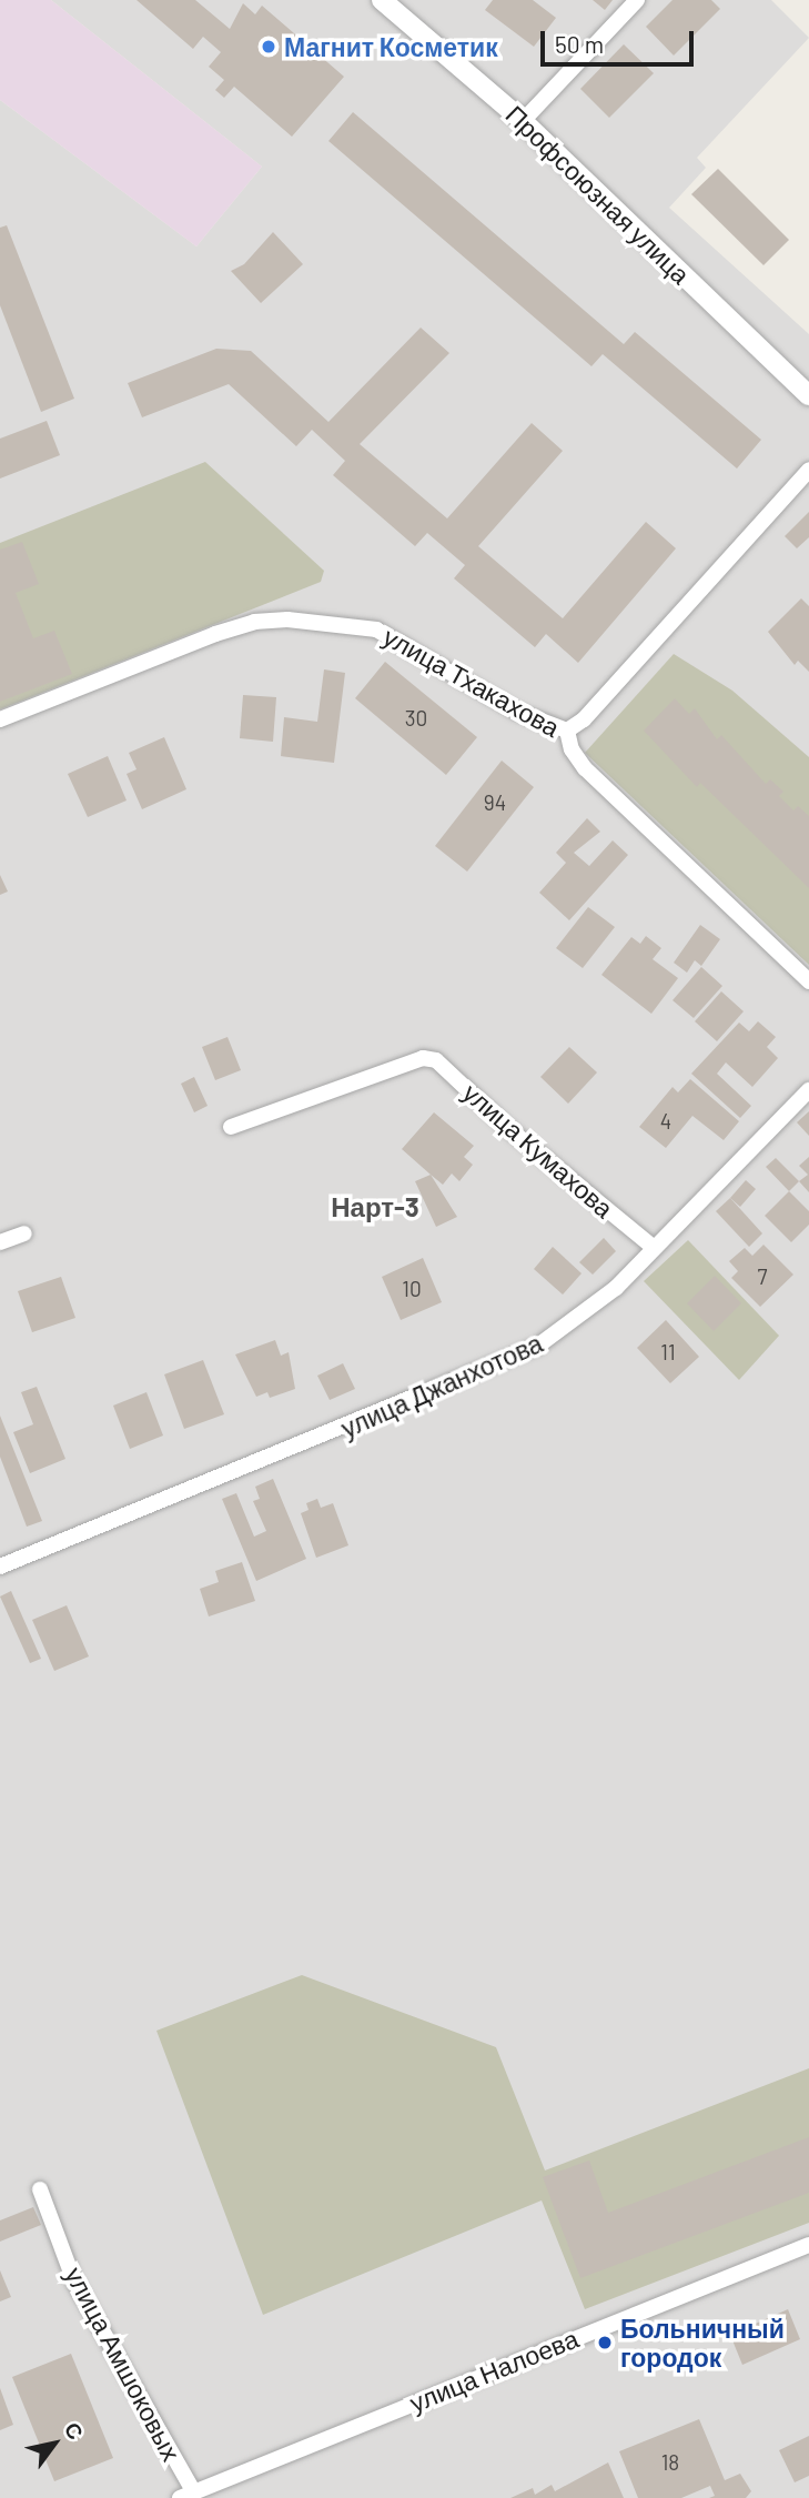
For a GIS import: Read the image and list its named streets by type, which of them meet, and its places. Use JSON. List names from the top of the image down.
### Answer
{
  "streets": {
    "street": [
      "Профсоюзная улица",
      "улица Тхакахова",
      "улица Кумахова",
      "улица Джанхотова",
      "улица Амшоковых",
      "улица Налоева"
    ]
  },
  "crossings": [
    ["улица Кумахова", "улица Джанхотова"],
    ["улица Амшоковых", "улица Налоева"]
  ],
  "districts": ["Нарт-3"],
  "places": ["Магнит Косметик", "Больничный городок"],
  "house_numbers": [
    "30",
    "94",
    "4",
    "7",
    "10",
    "11",
    "18"
  ],
  "scale_bar": "50 m",
  "north": "top right"
}
